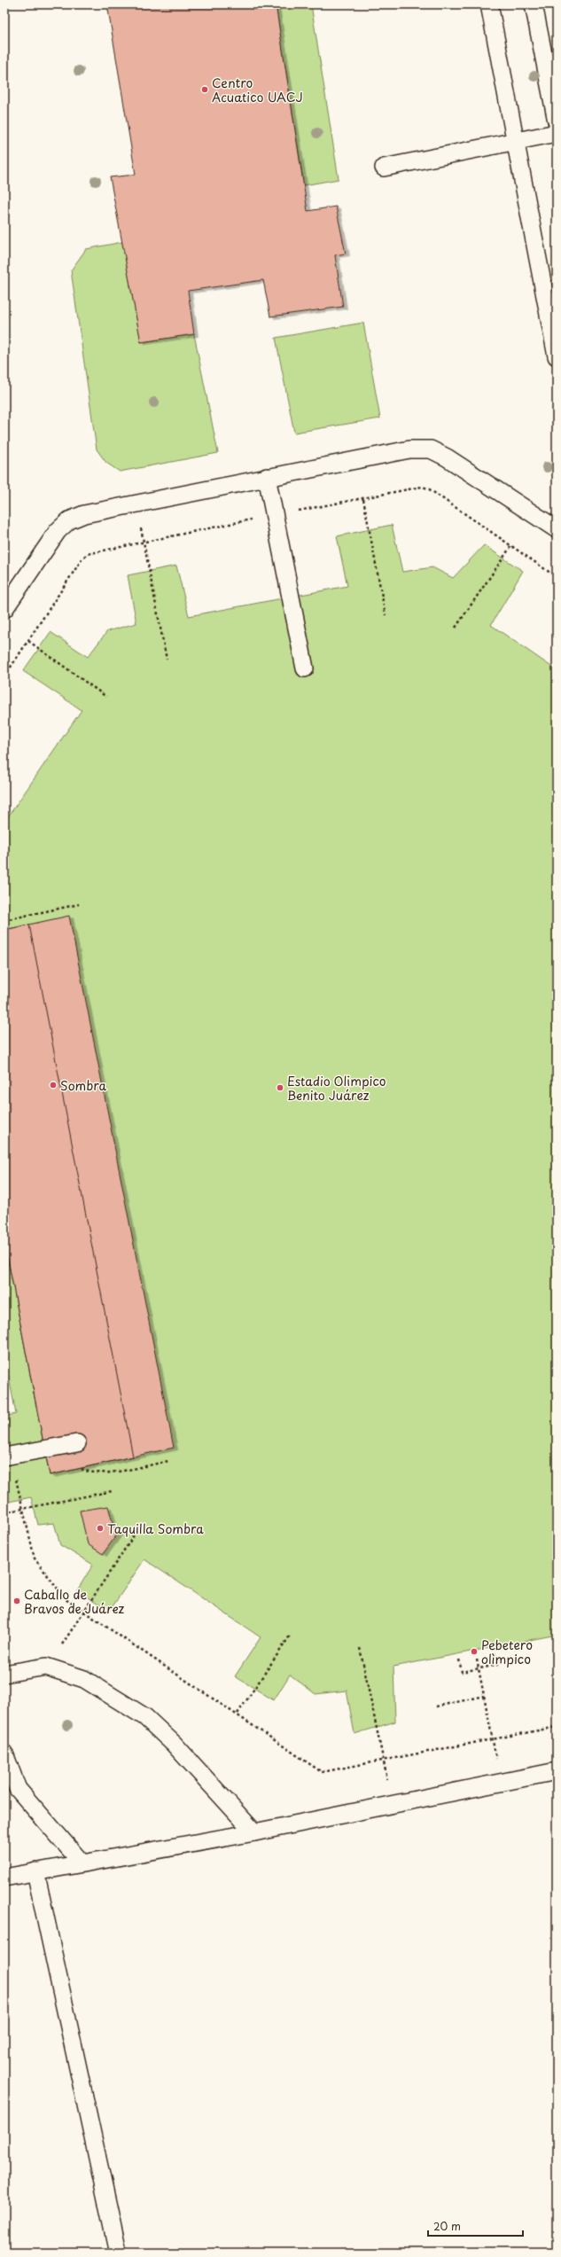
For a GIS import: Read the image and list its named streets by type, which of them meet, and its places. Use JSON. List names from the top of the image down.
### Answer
{
  "places": [
    "Centro Acuatico UACJ",
    "Sombra",
    "Estadio Olimpico Benito Juárez",
    "Taquilla Sombra",
    "Caballo de Bravos de Juárez",
    "Pebetero olìmpico"
  ],
  "scale_bar": "20 m"
}
